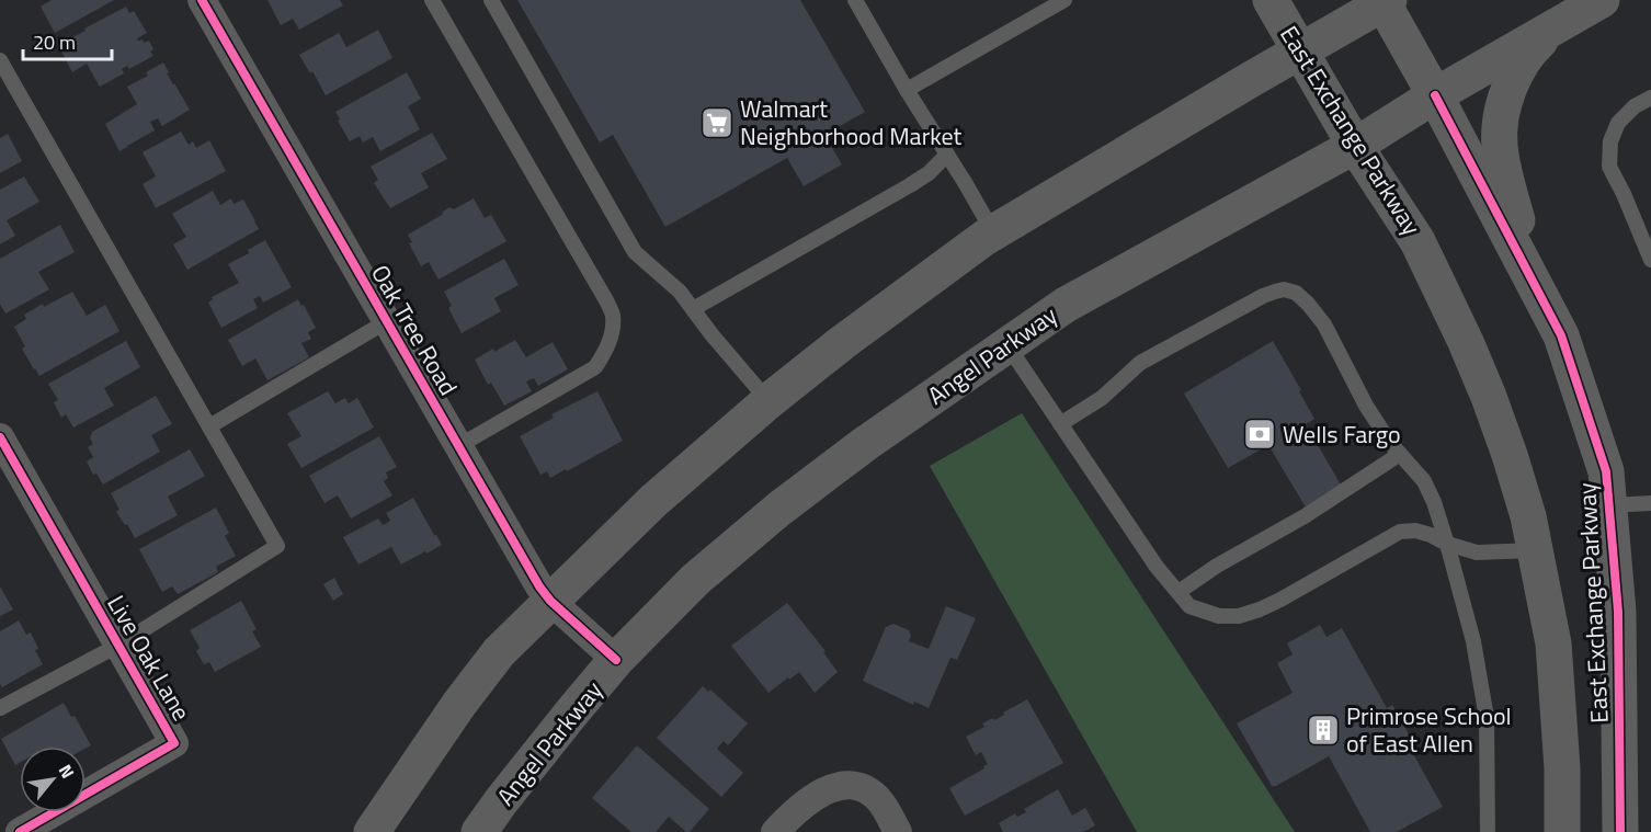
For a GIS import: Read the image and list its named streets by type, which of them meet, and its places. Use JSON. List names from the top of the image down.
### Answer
{
  "streets": {
    "main road": ["East Exchange Parkway", "Angel Parkway"],
    "street": ["Oak Tree Road", "Live Oak Lane"]
  },
  "crossings": [
    ["East Exchange Parkway", "Angel Parkway"],
    ["Oak Tree Road", "Angel Parkway"]
  ],
  "places": {
    "supermarket": ["Walmart Neighborhood Market"],
    "bank": ["Wells Fargo"],
    "building": ["Primrose School of East Allen"]
  },
  "scale_bar": "20 m",
  "north": "top right"
}
